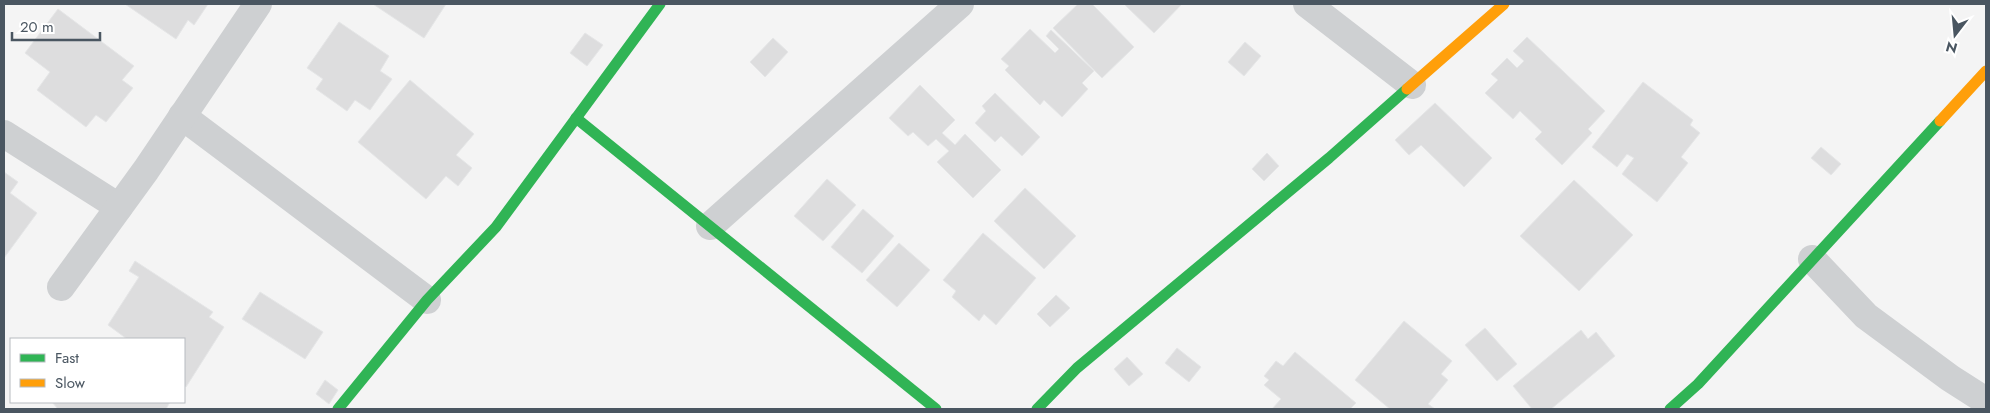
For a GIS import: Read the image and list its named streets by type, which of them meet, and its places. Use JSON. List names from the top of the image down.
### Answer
{
  "legend": ["Fast", "Slow"],
  "scale_bar": "20 m",
  "north": "bottom"
}
